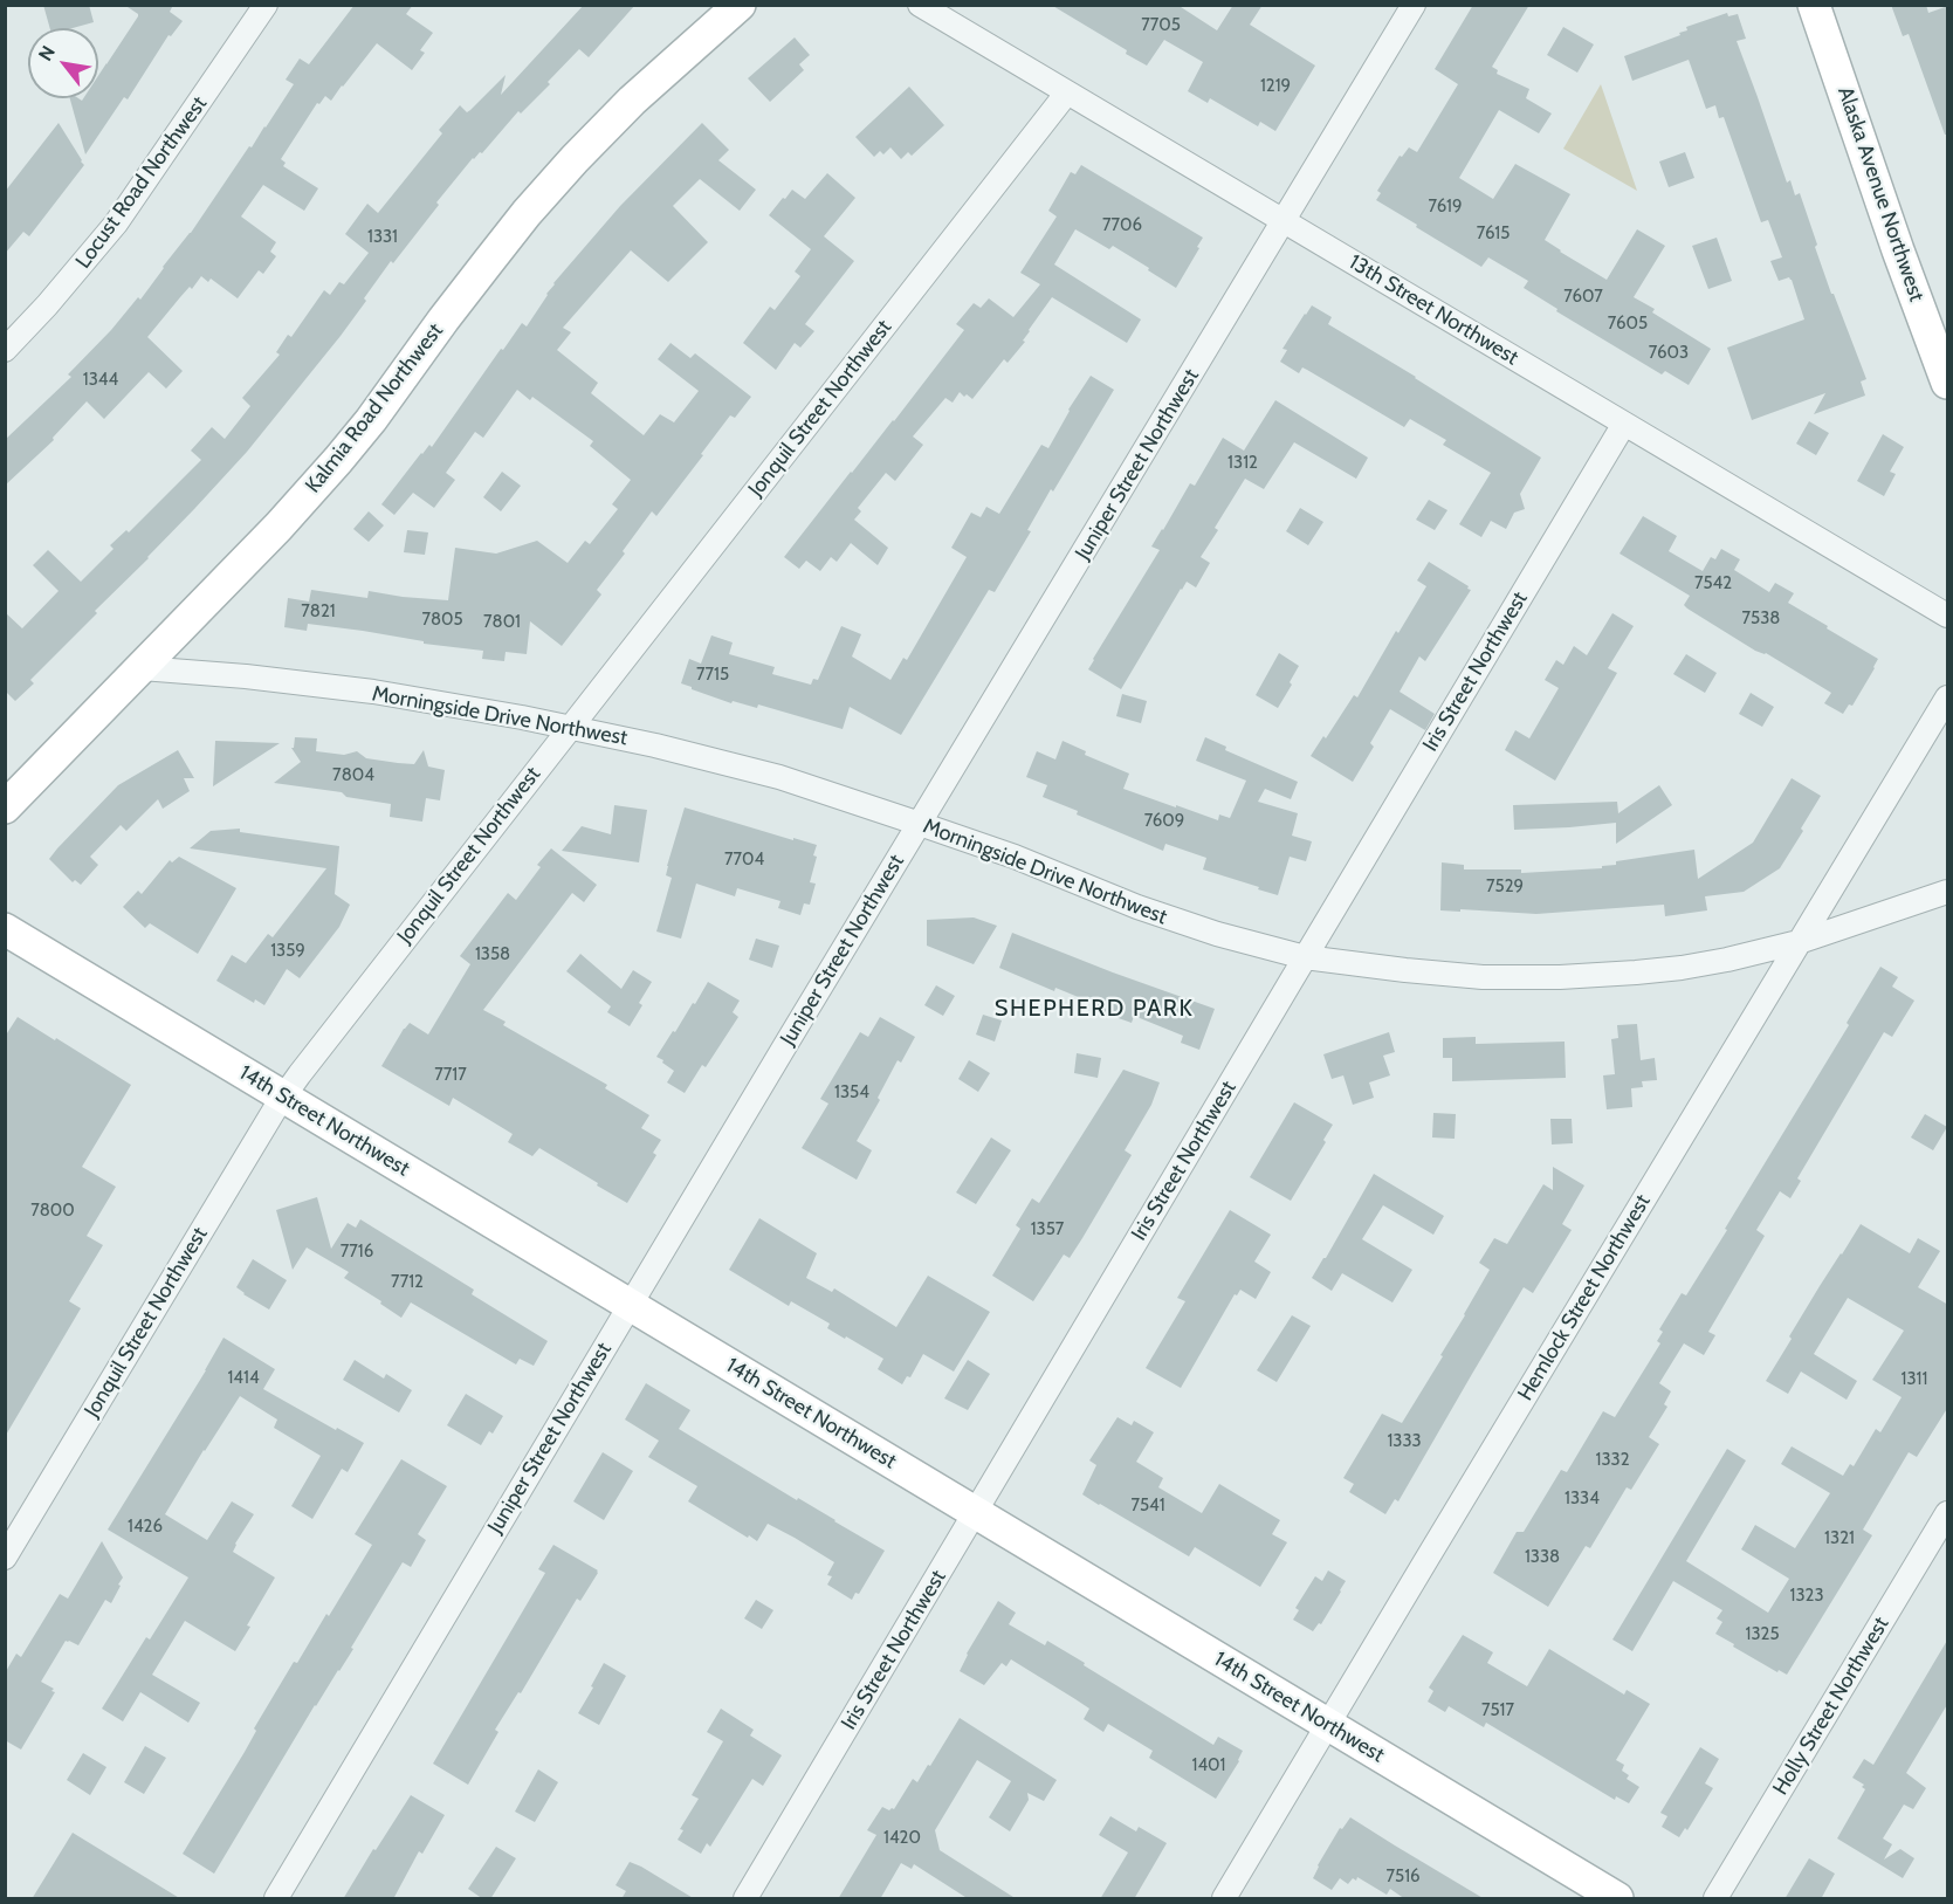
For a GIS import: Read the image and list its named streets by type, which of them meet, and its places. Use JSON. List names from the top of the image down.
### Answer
{
  "streets": {
    "street": [
      "Locust Road Northwest",
      "Alaska Avenue Northwest",
      "13th Street Northwest",
      "Kalmia Road Northwest",
      "Jonquil Street Northwest",
      "Juniper Street Northwest",
      "Iris Street Northwest",
      "Morningside Drive Northwest",
      "14th Street Northwest",
      "Hemlock Street Northwest",
      "Holly Street Northwest"
    ]
  },
  "crossings": [
    ["13th Street Northwest", "Jonquil Street Northwest"],
    ["13th Street Northwest", "Juniper Street Northwest"],
    ["13th Street Northwest", "Iris Street Northwest"],
    ["Kalmia Road Northwest", "Morningside Drive Northwest"],
    ["Jonquil Street Northwest", "Morningside Drive Northwest"],
    ["Jonquil Street Northwest", "14th Street Northwest"],
    ["Juniper Street Northwest", "Morningside Drive Northwest"],
    ["Juniper Street Northwest", "14th Street Northwest"],
    ["Iris Street Northwest", "Morningside Drive Northwest"],
    ["Iris Street Northwest", "14th Street Northwest"],
    ["Morningside Drive Northwest", "Hemlock Street Northwest"],
    ["14th Street Northwest", "Hemlock Street Northwest"]
  ],
  "districts": ["SHEPHERD PARK"],
  "house_numbers": [
    "7705",
    "1219",
    "7619",
    "7706",
    "7615",
    "1331",
    "7607",
    "7605",
    "7603",
    "1344",
    "1312",
    "7542",
    "7821",
    "7538",
    "7805",
    "7801",
    "7715",
    "7804",
    "7609",
    "7704",
    "7529",
    "1359",
    "1358",
    "7717",
    "1354",
    "7800",
    "1357",
    "7716",
    "7712",
    "1414",
    "1311",
    "1333",
    "1332",
    "1334",
    "7541",
    "1426",
    "1321",
    "1338",
    "1323",
    "1325",
    "7517",
    "1401",
    "1420",
    "7516"
  ],
  "north": "top left"
}
